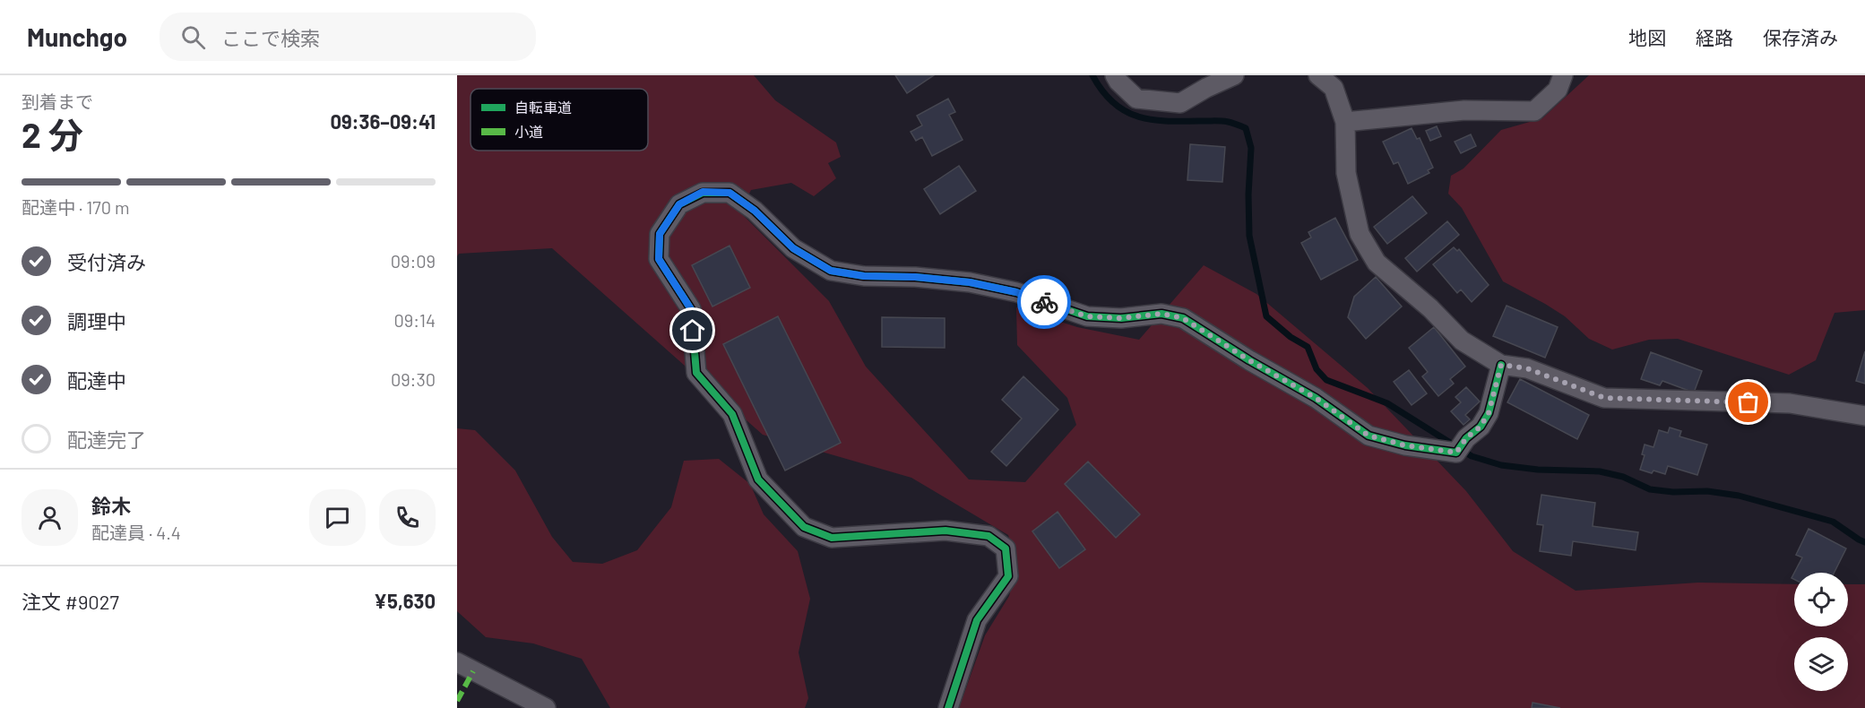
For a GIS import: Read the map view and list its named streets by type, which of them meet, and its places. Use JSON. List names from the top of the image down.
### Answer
{
  "legend": ["自転車道", "小道"],
  "page": {
    "header": "Munchgo",
    "search": "ここで検索",
    "nav": ["地図", "経路", "保存済み"],
    "heading": ["2 分", "到着まで", "09:36–09:41"],
    "panel": [
      "鈴木",
      "配達員 · 4.4",
      "注文 #9027",
      "¥5,630"
    ],
    "bar": "配達中 · 170 m",
    "list": [
      ["受付済み", "09:09"],
      ["調理中", "09:14"],
      ["配達中", "09:30"],
      "配達完了"
    ]
  }
}
